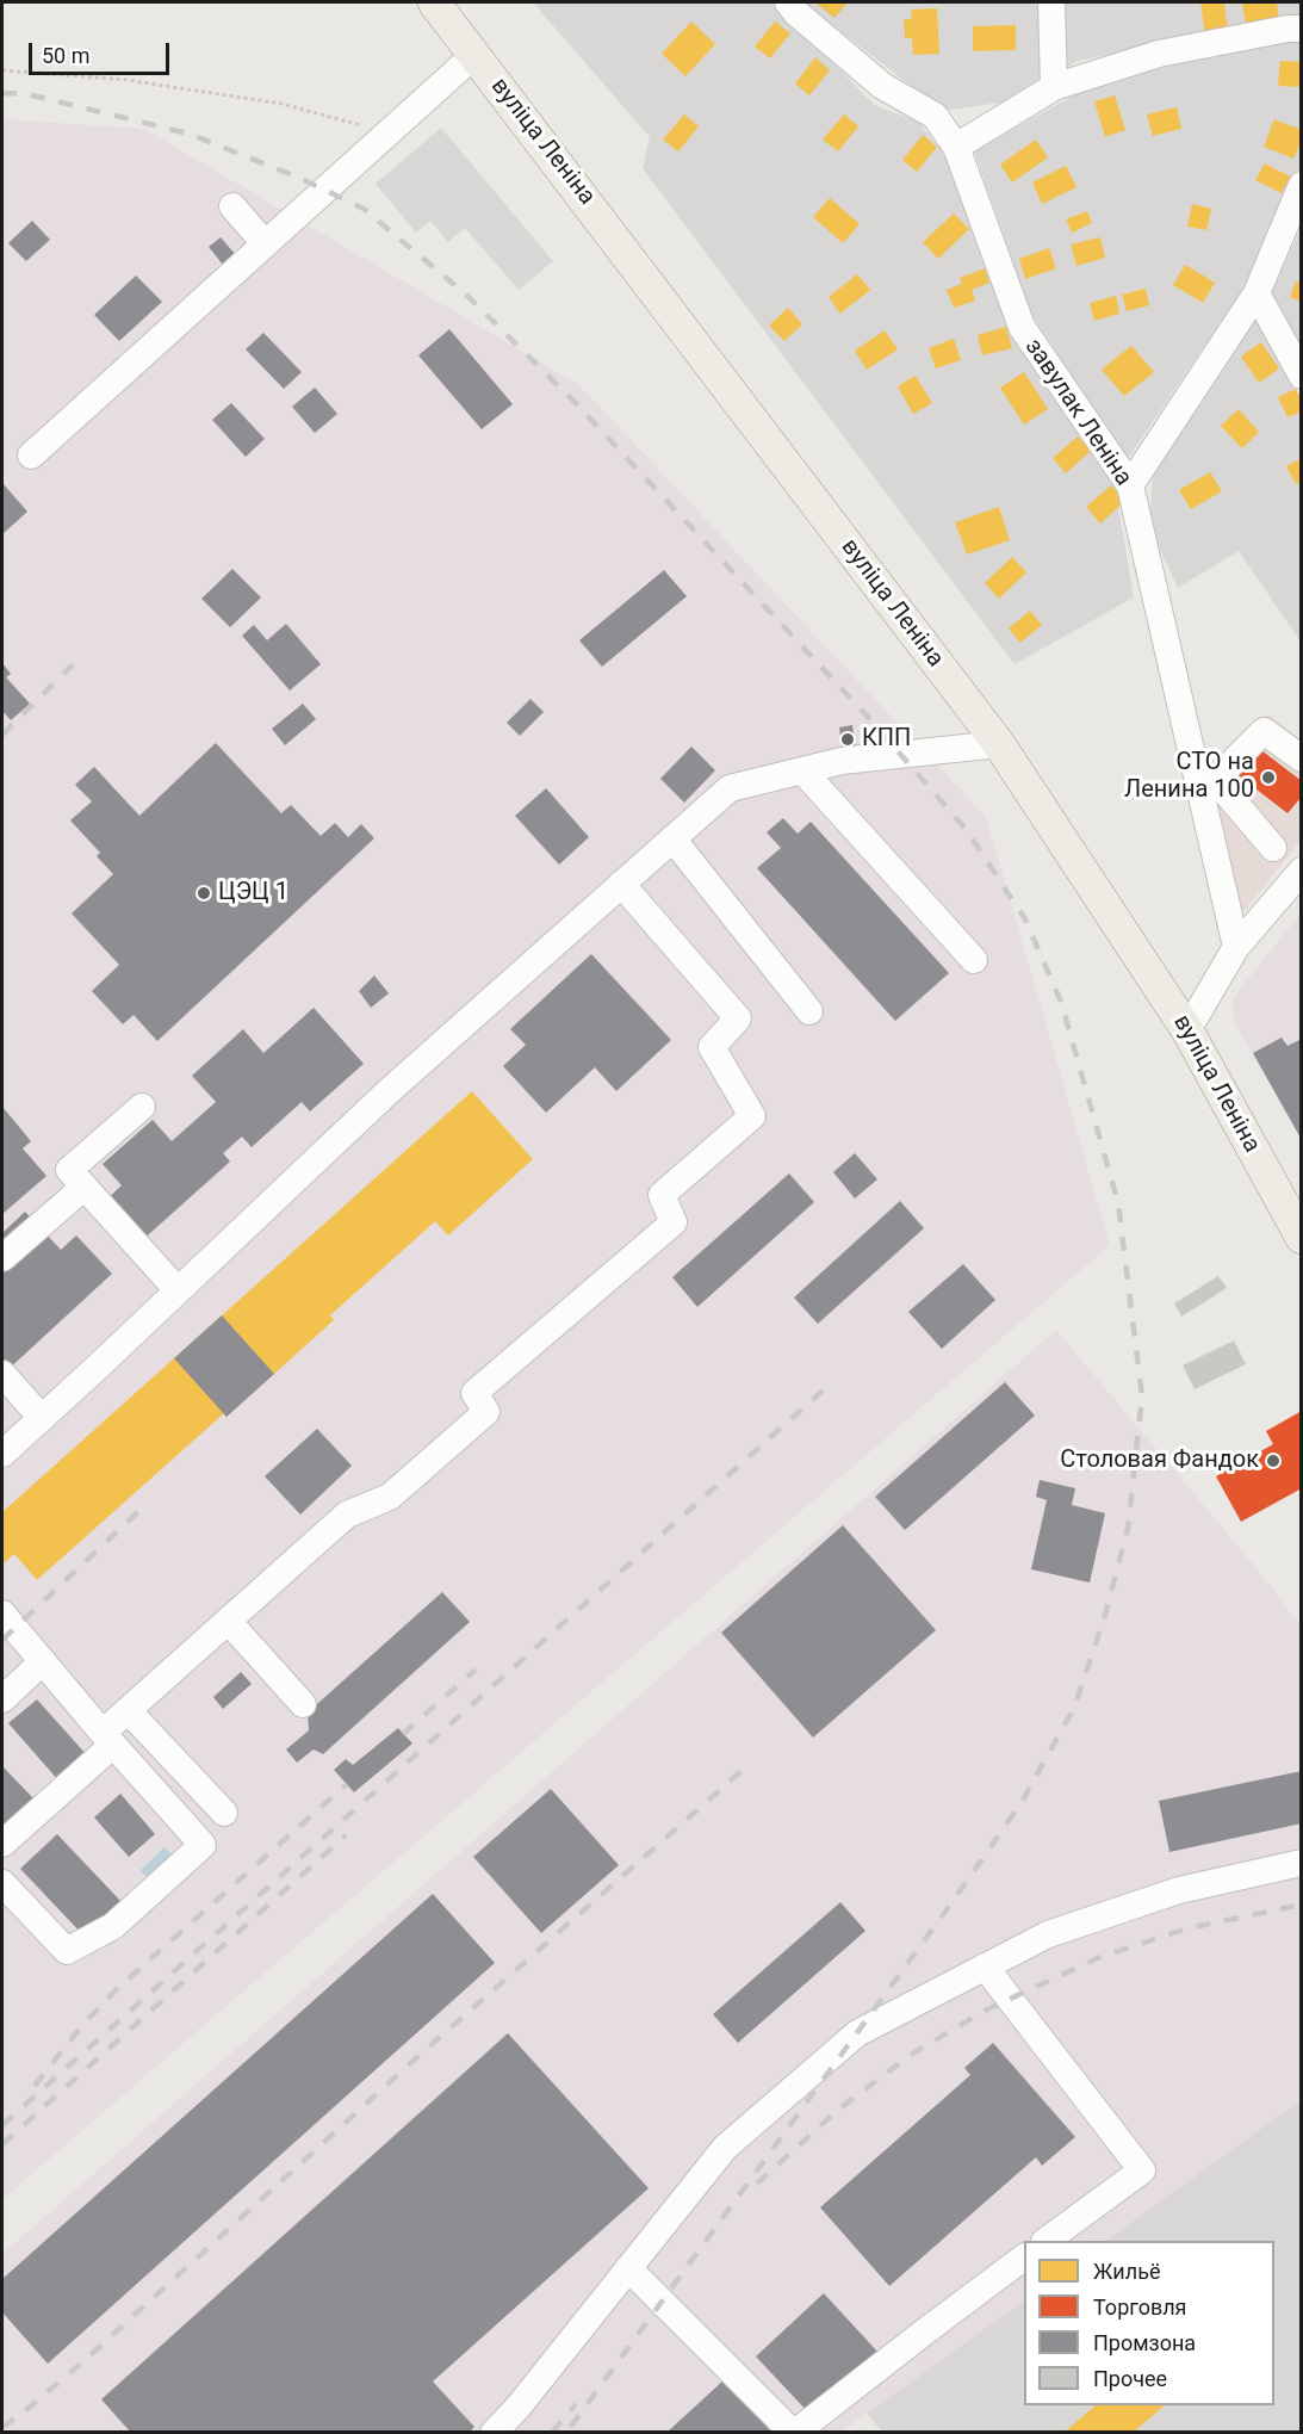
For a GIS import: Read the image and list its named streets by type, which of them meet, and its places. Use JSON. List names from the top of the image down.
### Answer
{
  "streets": {
    "main road": ["вуліца Леніна"],
    "street": ["завулак Леніна"]
  },
  "places": [
    "КПП",
    "СТО на Ленина 100",
    "ЦЭЦ 1",
    "Столовая Фандок"
  ],
  "legend": [
    "Жильё",
    "Торговля",
    "Промзона",
    "Прочее"
  ],
  "scale_bar": "50 m"
}
